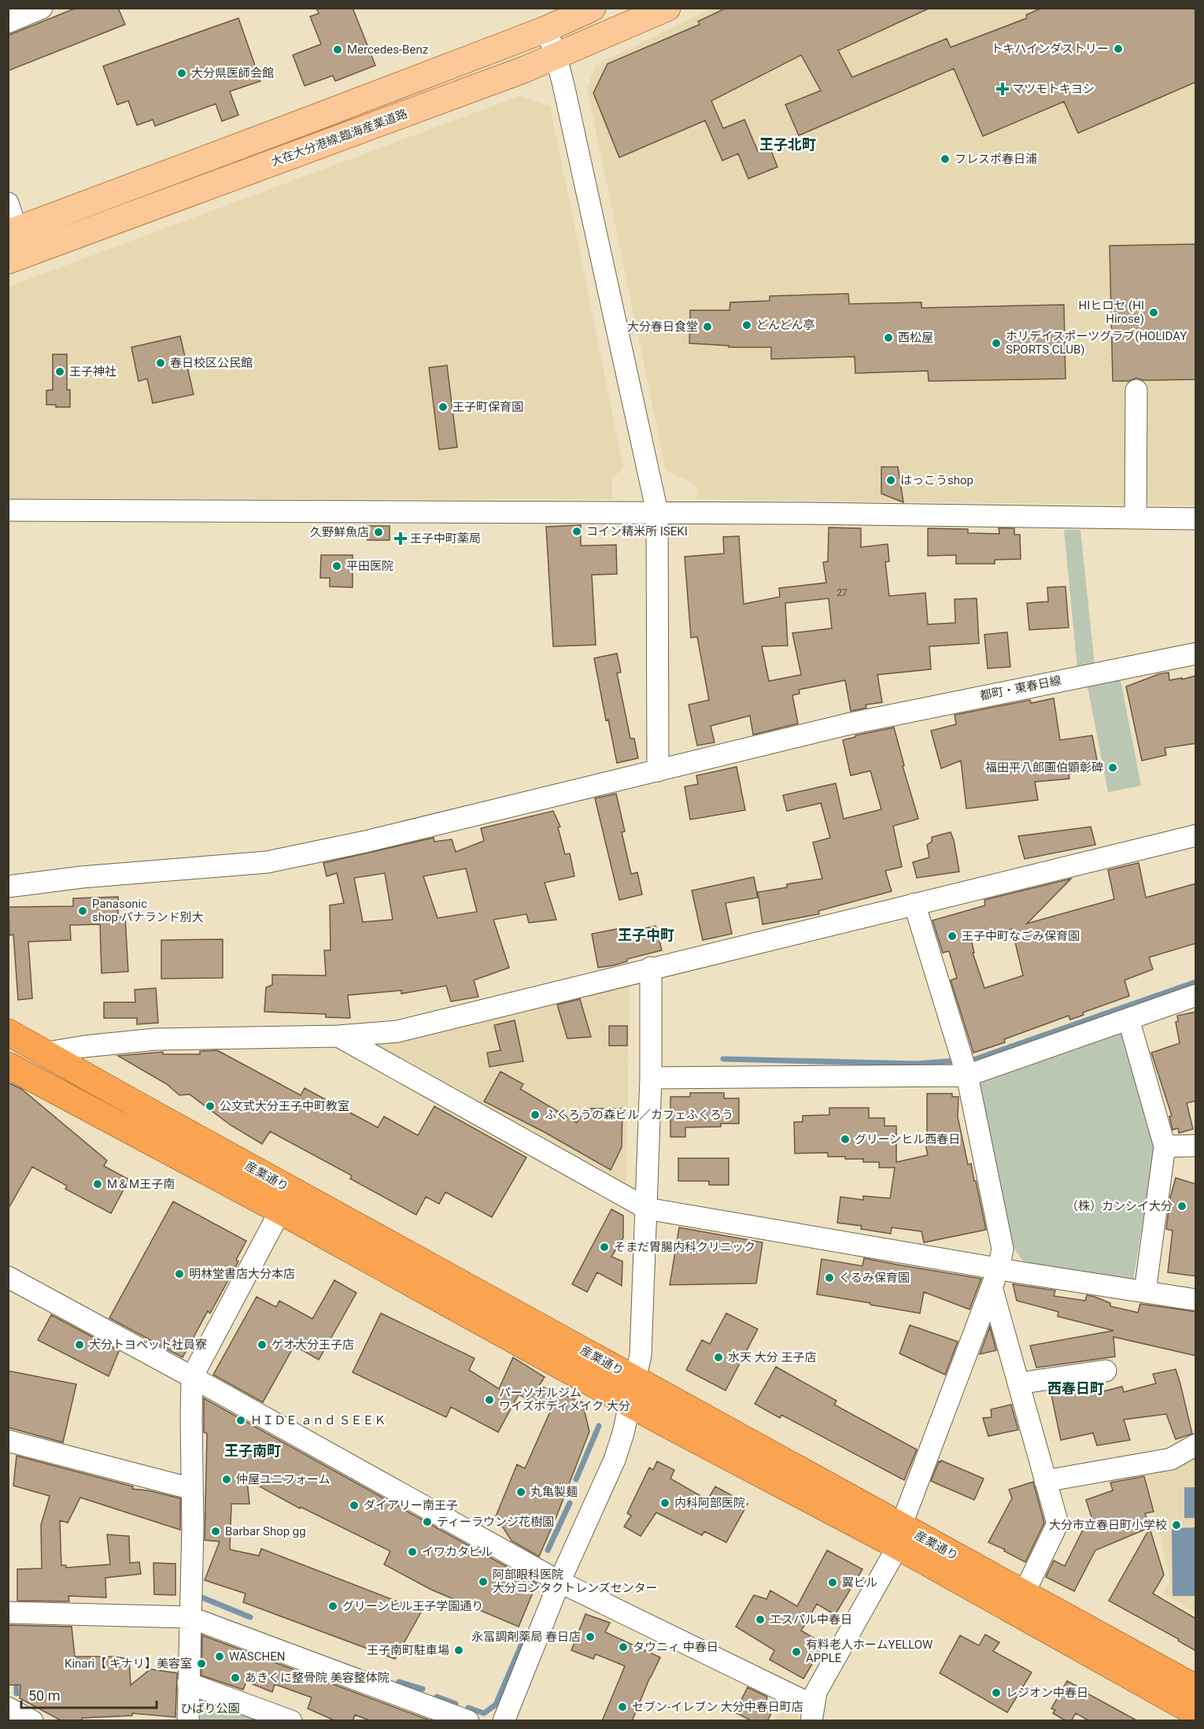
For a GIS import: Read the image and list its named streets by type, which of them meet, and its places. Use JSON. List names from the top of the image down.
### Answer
{
  "streets": {
    "highway": ["産業通り"],
    "main road": ["大在大分港線;臨海産業道路"],
    "street": ["都町・東春日線"]
  },
  "districts": [
    "王子北町",
    "王子中町",
    "西春日町",
    "王子南町"
  ],
  "parks": ["ひばり公園"],
  "places": {
    "other": [
      "トキハインダストリー",
      "Mercedes-Benz",
      "大分県医師会館",
      "フレスポ春日浦",
      "HIヒロセ (HI Hirose)",
      "どんどん亭",
      "大分春日食堂",
      "西松屋",
      "ホリデイスポーツグラブ(HOLIDAY SPORTS CLUB)",
      "春日校区公民館",
      "王子神社",
      "王子町保育園",
      "はっこうshop",
      "コイン精米所 ISEKI",
      "久野鮮魚店",
      "平田医院",
      "福田平八郎画伯顕彰碑",
      "Panasonic shop パナランド別大",
      "王子中町なごみ保育園",
      "公文式大分王子中町教室",
      "ふくろうの森ビル／カフェふくろう",
      "グリーンヒル西春日",
      "M＆M王子南",
      "（株）カンシイ大分",
      "そまだ胃腸内科クリニック",
      "明林堂書店大分本店",
      "くるみ保育園",
      "大分トヨペット社員寮",
      "ゲオ大分王子店",
      "水天 大分 王子店",
      "パーソナルジム ワイズボディメイク 大分",
      "ＨＩＤＥ ａｎｄ ＳＥＥＫ",
      "仲屋ユニフォーム",
      "丸亀製麺",
      "内科阿部医院",
      "ダイアリー南王子",
      "ティーラウンジ花樹園",
      "大分市立春日町小学校",
      "Barbar Shop gg",
      "イワカタビル",
      "阿部眼科医院 大分コンタクトレンズセンター",
      "翼ビル",
      "グリーンヒル王子学園通り",
      "エスパル中春日",
      "永冨調剤薬局 春日店",
      "タウニィ 中春日",
      "王子南町駐車場",
      "有料老人ホームYELLOW APPLE",
      "WASCHEN",
      "Kinari【 キナリ】美容室",
      "あきくに整骨院 美容整体院",
      "レジオン中春日",
      "セブン-イレブン 大分中春日町店"
    ],
    "health": ["マツモトキヨシ", "王子中町薬局"]
  },
  "house_numbers": ["27"],
  "scale_bar": "50 m"
}
